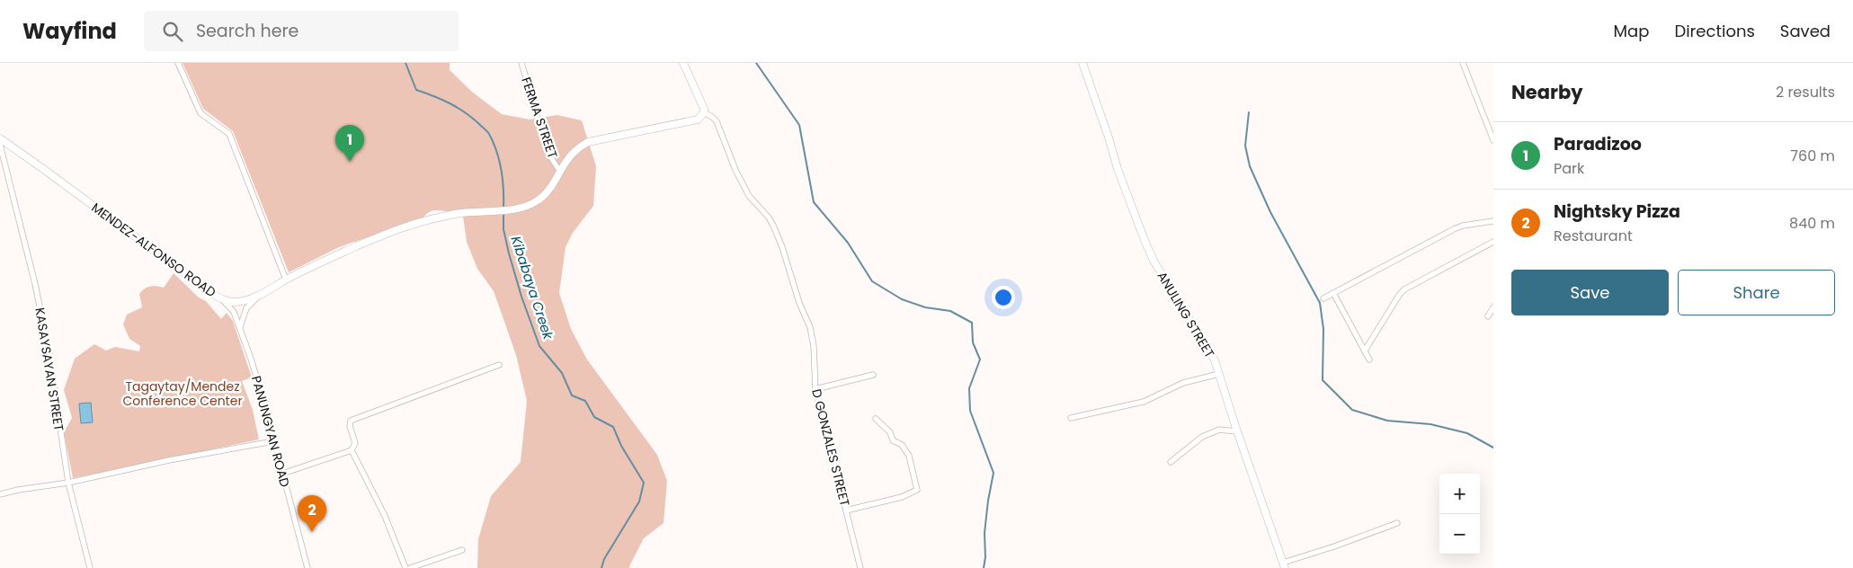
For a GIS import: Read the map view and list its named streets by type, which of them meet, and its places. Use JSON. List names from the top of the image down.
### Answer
{
  "streets": {
    "main road": ["MENDEZ-ALFONSO ROAD", "ANULING STREET"],
    "street": [
      "FERMA STREET",
      "KASAYSAYAN STREET",
      "PANUNGYAN ROAD",
      "D GONZALES STREET"
    ]
  },
  "crossings": [
    ["FERMA STREET", "MENDEZ-ALFONSO ROAD"],
    ["MENDEZ-ALFONSO ROAD", "PANUNGYAN ROAD"],
    ["MENDEZ-ALFONSO ROAD", "D GONZALES STREET"]
  ],
  "water": ["Kibabaya Creek"],
  "parks": ["Tagaytay/Mendez Conference Center"],
  "page": {
    "header": "Wayfind",
    "search": "Search here",
    "nav": ["Map", "Directions", "Saved"],
    "heading": ["Nearby", "2 results"],
    "list": [
      {
        "mark": "1",
        "name": "Paradizoo",
        "note": "Park",
        "value": "760 m"
      },
      {
        "mark": "2",
        "name": "Nightsky Pizza",
        "note": "Restaurant",
        "value": "840 m"
      }
    ],
    "pins": ["1", "2"],
    "buttons": ["Save", "Share"],
    "map_buttons": ["+", "−"]
  }
}
